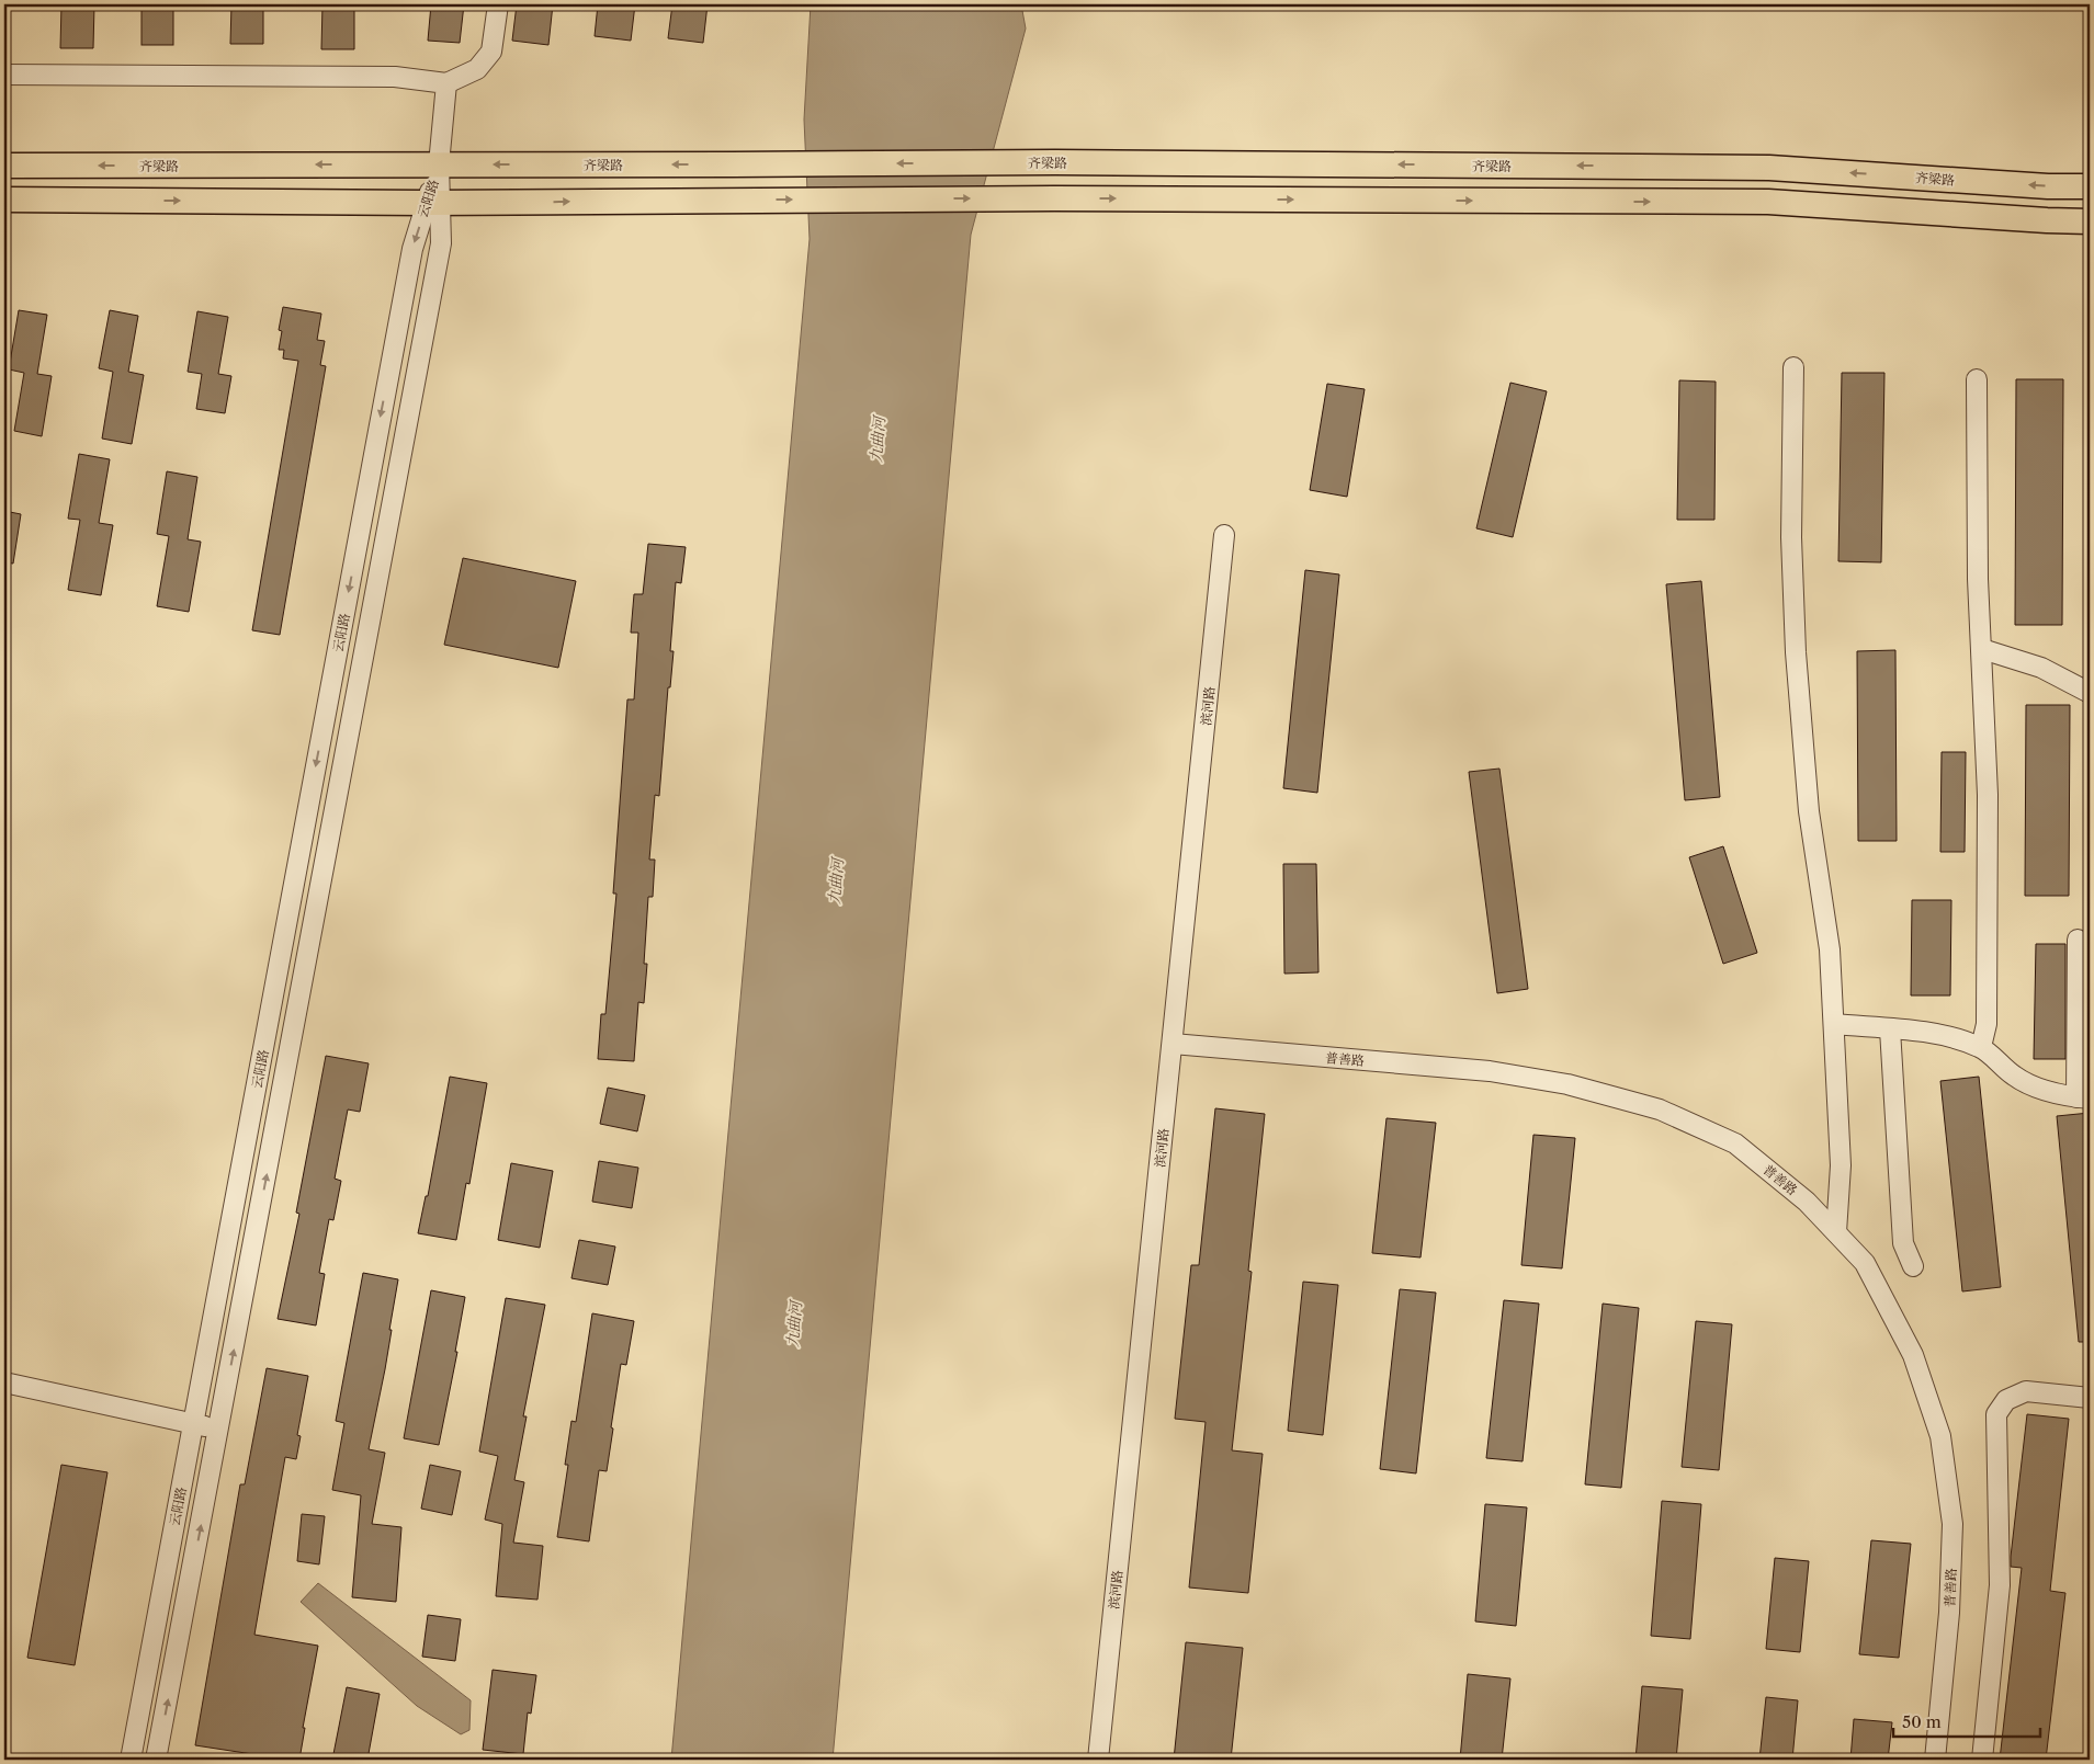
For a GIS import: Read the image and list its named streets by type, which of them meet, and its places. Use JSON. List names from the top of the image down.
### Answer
{
  "streets": {
    "main road": ["齐梁路"],
    "street": ["云阳路", "滨河路", "普善路"]
  },
  "crossings": [
    ["齐梁路", "云阳路"],
    ["滨河路", "普善路"]
  ],
  "water": ["九曲河"],
  "scale_bar": "50 m"
}
